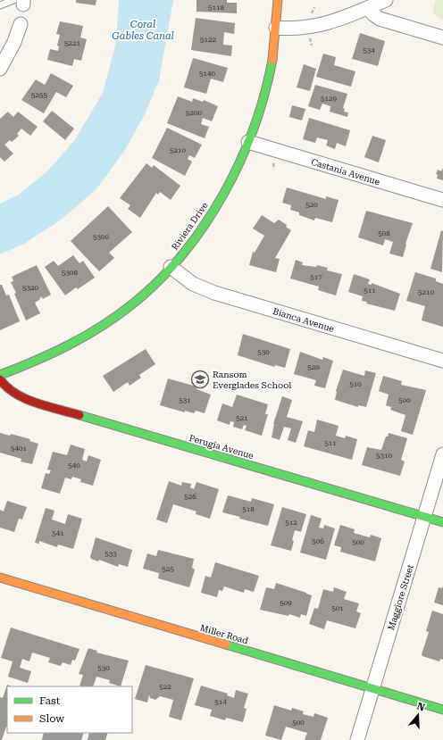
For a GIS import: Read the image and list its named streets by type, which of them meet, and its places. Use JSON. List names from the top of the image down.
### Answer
{
  "streets": {
    "street": [
      "Castania Avenue",
      "Riviera Drive",
      "Bianca Avenue",
      "Perugia Avenue",
      "Maggiore Street",
      "Miller Road"
    ]
  },
  "crossings": [
    ["Castania Avenue", "Riviera Drive"],
    ["Riviera Drive", "Bianca Avenue"],
    ["Perugia Avenue", "Maggiore Street"],
    ["Maggiore Street", "Miller Road"]
  ],
  "water": ["Coral Gables Canal"],
  "places": {
    "school or university": ["Ransom Everglades School"]
  },
  "house_numbers": [
    "5118",
    "5122",
    "5221",
    "534",
    "5140",
    "5255",
    "5129",
    "5200",
    "5210",
    "520",
    "508",
    "5300",
    "5308",
    "517",
    "5320",
    "511",
    "5210",
    "530",
    "520",
    "510",
    "531",
    "500",
    "521",
    "511",
    "5401",
    "5310",
    "540",
    "526",
    "518",
    "512",
    "541",
    "506",
    "500",
    "533",
    "525",
    "509",
    "501",
    "530",
    "522",
    "514",
    "500"
  ],
  "legend": ["Fast", "Slow"],
  "north": "top"
}
